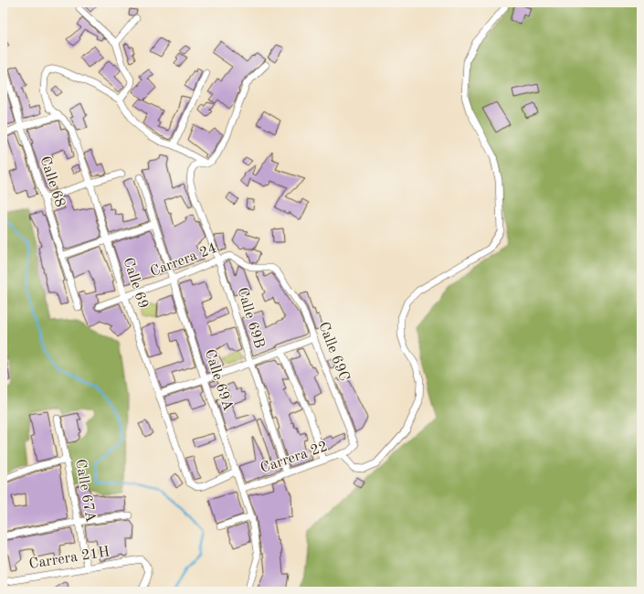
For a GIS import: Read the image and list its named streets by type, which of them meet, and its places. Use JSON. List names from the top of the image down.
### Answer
{
  "streets": {
    "street": [
      "Calle 68",
      "Carrera 24",
      "Calle 69",
      "Calle 69B",
      "Calle 69C",
      "Calle 69A",
      "Carrera 22",
      "Calle 67A",
      "Carrera 21H"
    ]
  },
  "crossings": [
    ["Carrera 24", "Calle 69"],
    ["Carrera 24", "Calle 69B"],
    ["Carrera 24", "Calle 69C"],
    ["Carrera 24", "Calle 69A"],
    ["Calle 69", "Calle 69A"],
    ["Calle 69B", "Carrera 22"],
    ["Calle 69C", "Carrera 22"],
    ["Calle 69A", "Carrera 22"],
    ["Calle 67A", "Carrera 21H"]
  ]
}
